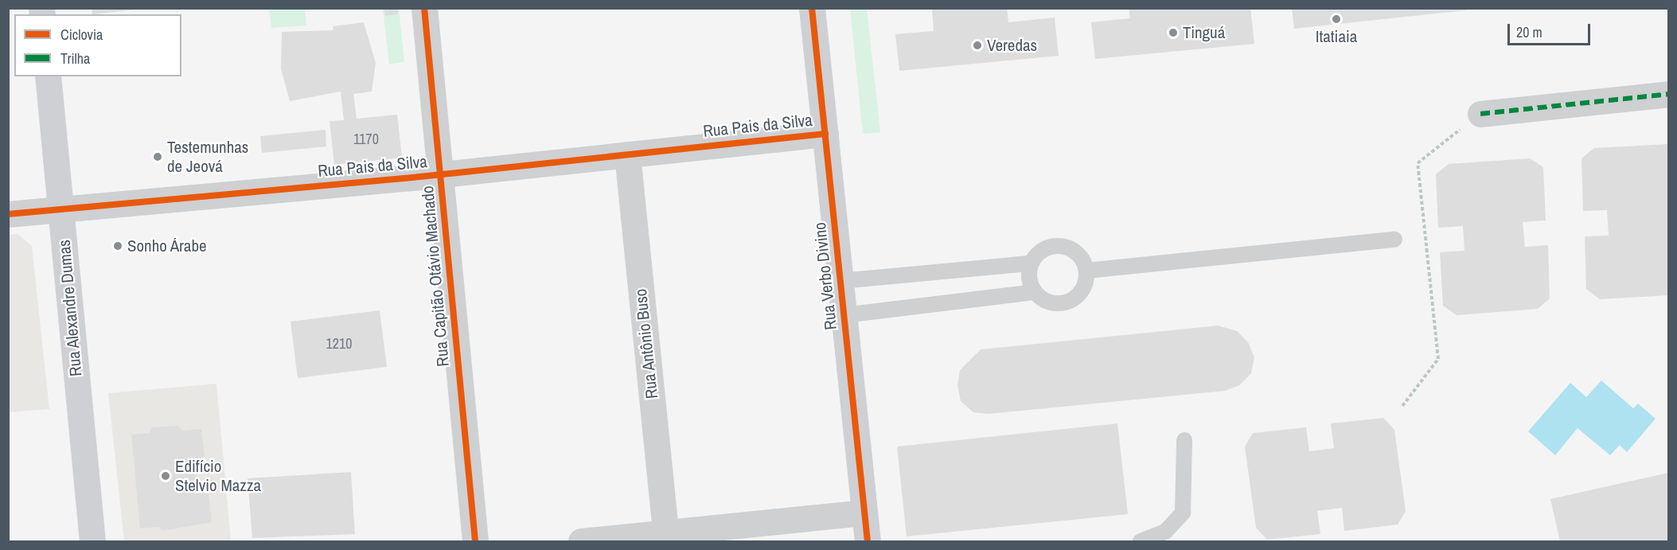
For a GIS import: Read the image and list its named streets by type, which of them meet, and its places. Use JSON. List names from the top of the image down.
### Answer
{
  "streets": {
    "street": [
      "Rua Pais da Silva",
      "Rua Capitão Otávio Machado",
      "Rua Verbo Divino",
      "Rua Alexandre Dumas",
      "Rua Antônio Buso"
    ]
  },
  "crossings": [
    ["Rua Pais da Silva", "Rua Capitão Otávio Machado"],
    ["Rua Pais da Silva", "Rua Verbo Divino"],
    ["Rua Pais da Silva", "Rua Alexandre Dumas"],
    ["Rua Pais da Silva", "Rua Antônio Buso"]
  ],
  "places": [
    "Itatiaia",
    "Tinguá",
    "Veredas",
    "Testemunhas de Jeová",
    "Sonho Árabe",
    "Edifício Stelvio Mazza"
  ],
  "house_numbers": ["1170", "1210"],
  "legend": ["Ciclovia", "Trilha"],
  "scale_bar": "20 m"
}
